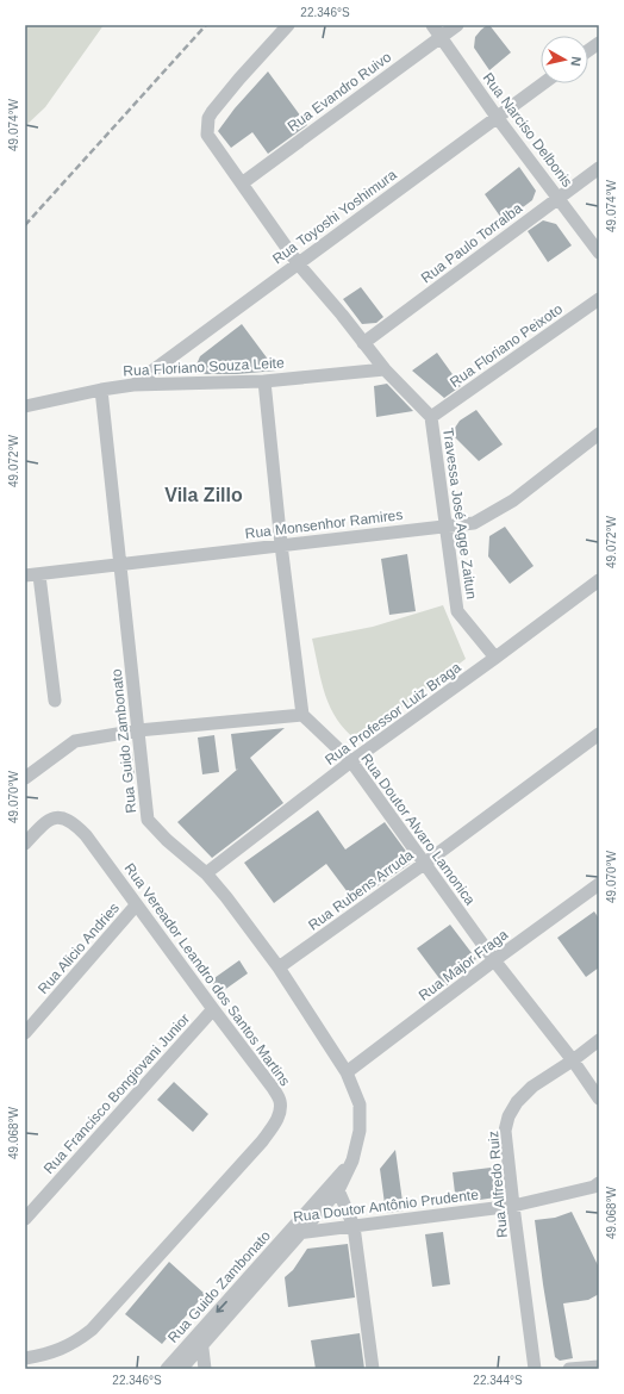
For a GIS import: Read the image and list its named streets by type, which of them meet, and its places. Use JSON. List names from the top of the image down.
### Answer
{
  "streets": {
    "street": [
      "Rua Evandro Ruivo",
      "Rua Narciso Delbonis",
      "Rua Toyoshi Yoshimura",
      "Rua Paulo Torralba",
      "Rua Floriano Peixoto",
      "Rua Floriano Souza Leite",
      "Travessa José Agge Zaitun",
      "Rua Monsenhor Ramires",
      "Rua Professor Luiz Braga",
      "Rua Guido Zambonato",
      "Rua Doutor Alvaro Lamonica",
      "Rua Rubens Arruda",
      "Rua Alicio Andries",
      "Rua Major Fraga",
      "Rua Vereador Leandro dos Santos Martins",
      "Rua Francisco Bongiovani Junior",
      "Rua Alfredo Ruiz",
      "Rua Doutor Antônio Prudente"
    ]
  },
  "crossings": [
    ["Rua Evandro Ruivo", "Rua Narciso Delbonis"],
    ["Rua Narciso Delbonis", "Rua Toyoshi Yoshimura"],
    ["Rua Narciso Delbonis", "Rua Paulo Torralba"],
    ["Rua Toyoshi Yoshimura", "Rua Floriano Souza Leite"],
    ["Rua Floriano Peixoto", "Travessa José Agge Zaitun"],
    ["Rua Floriano Souza Leite", "Rua Guido Zambonato"],
    ["Travessa José Agge Zaitun", "Rua Monsenhor Ramires"],
    ["Travessa José Agge Zaitun", "Rua Professor Luiz Braga"],
    ["Rua Monsenhor Ramires", "Rua Guido Zambonato"],
    ["Rua Professor Luiz Braga", "Rua Guido Zambonato"],
    ["Rua Professor Luiz Braga", "Rua Doutor Alvaro Lamonica"],
    ["Rua Guido Zambonato", "Rua Rubens Arruda"],
    ["Rua Guido Zambonato", "Rua Major Fraga"],
    ["Rua Guido Zambonato", "Rua Doutor Antônio Prudente"],
    ["Rua Doutor Alvaro Lamonica", "Rua Rubens Arruda"],
    ["Rua Doutor Alvaro Lamonica", "Rua Major Fraga"],
    ["Rua Doutor Alvaro Lamonica", "Rua Alfredo Ruiz"],
    ["Rua Alicio Andries", "Rua Vereador Leandro dos Santos Martins"],
    ["Rua Vereador Leandro dos Santos Martins", "Rua Francisco Bongiovani Junior"],
    ["Rua Alfredo Ruiz", "Rua Doutor Antônio Prudente"]
  ],
  "districts": ["Vila Zillo"],
  "north": "right",
  "coordinates": [
    "22.346°S",
    "49.074°W",
    "49.072°W",
    "49.070°W",
    "49.068°W",
    "22.344°S"
  ]
}
